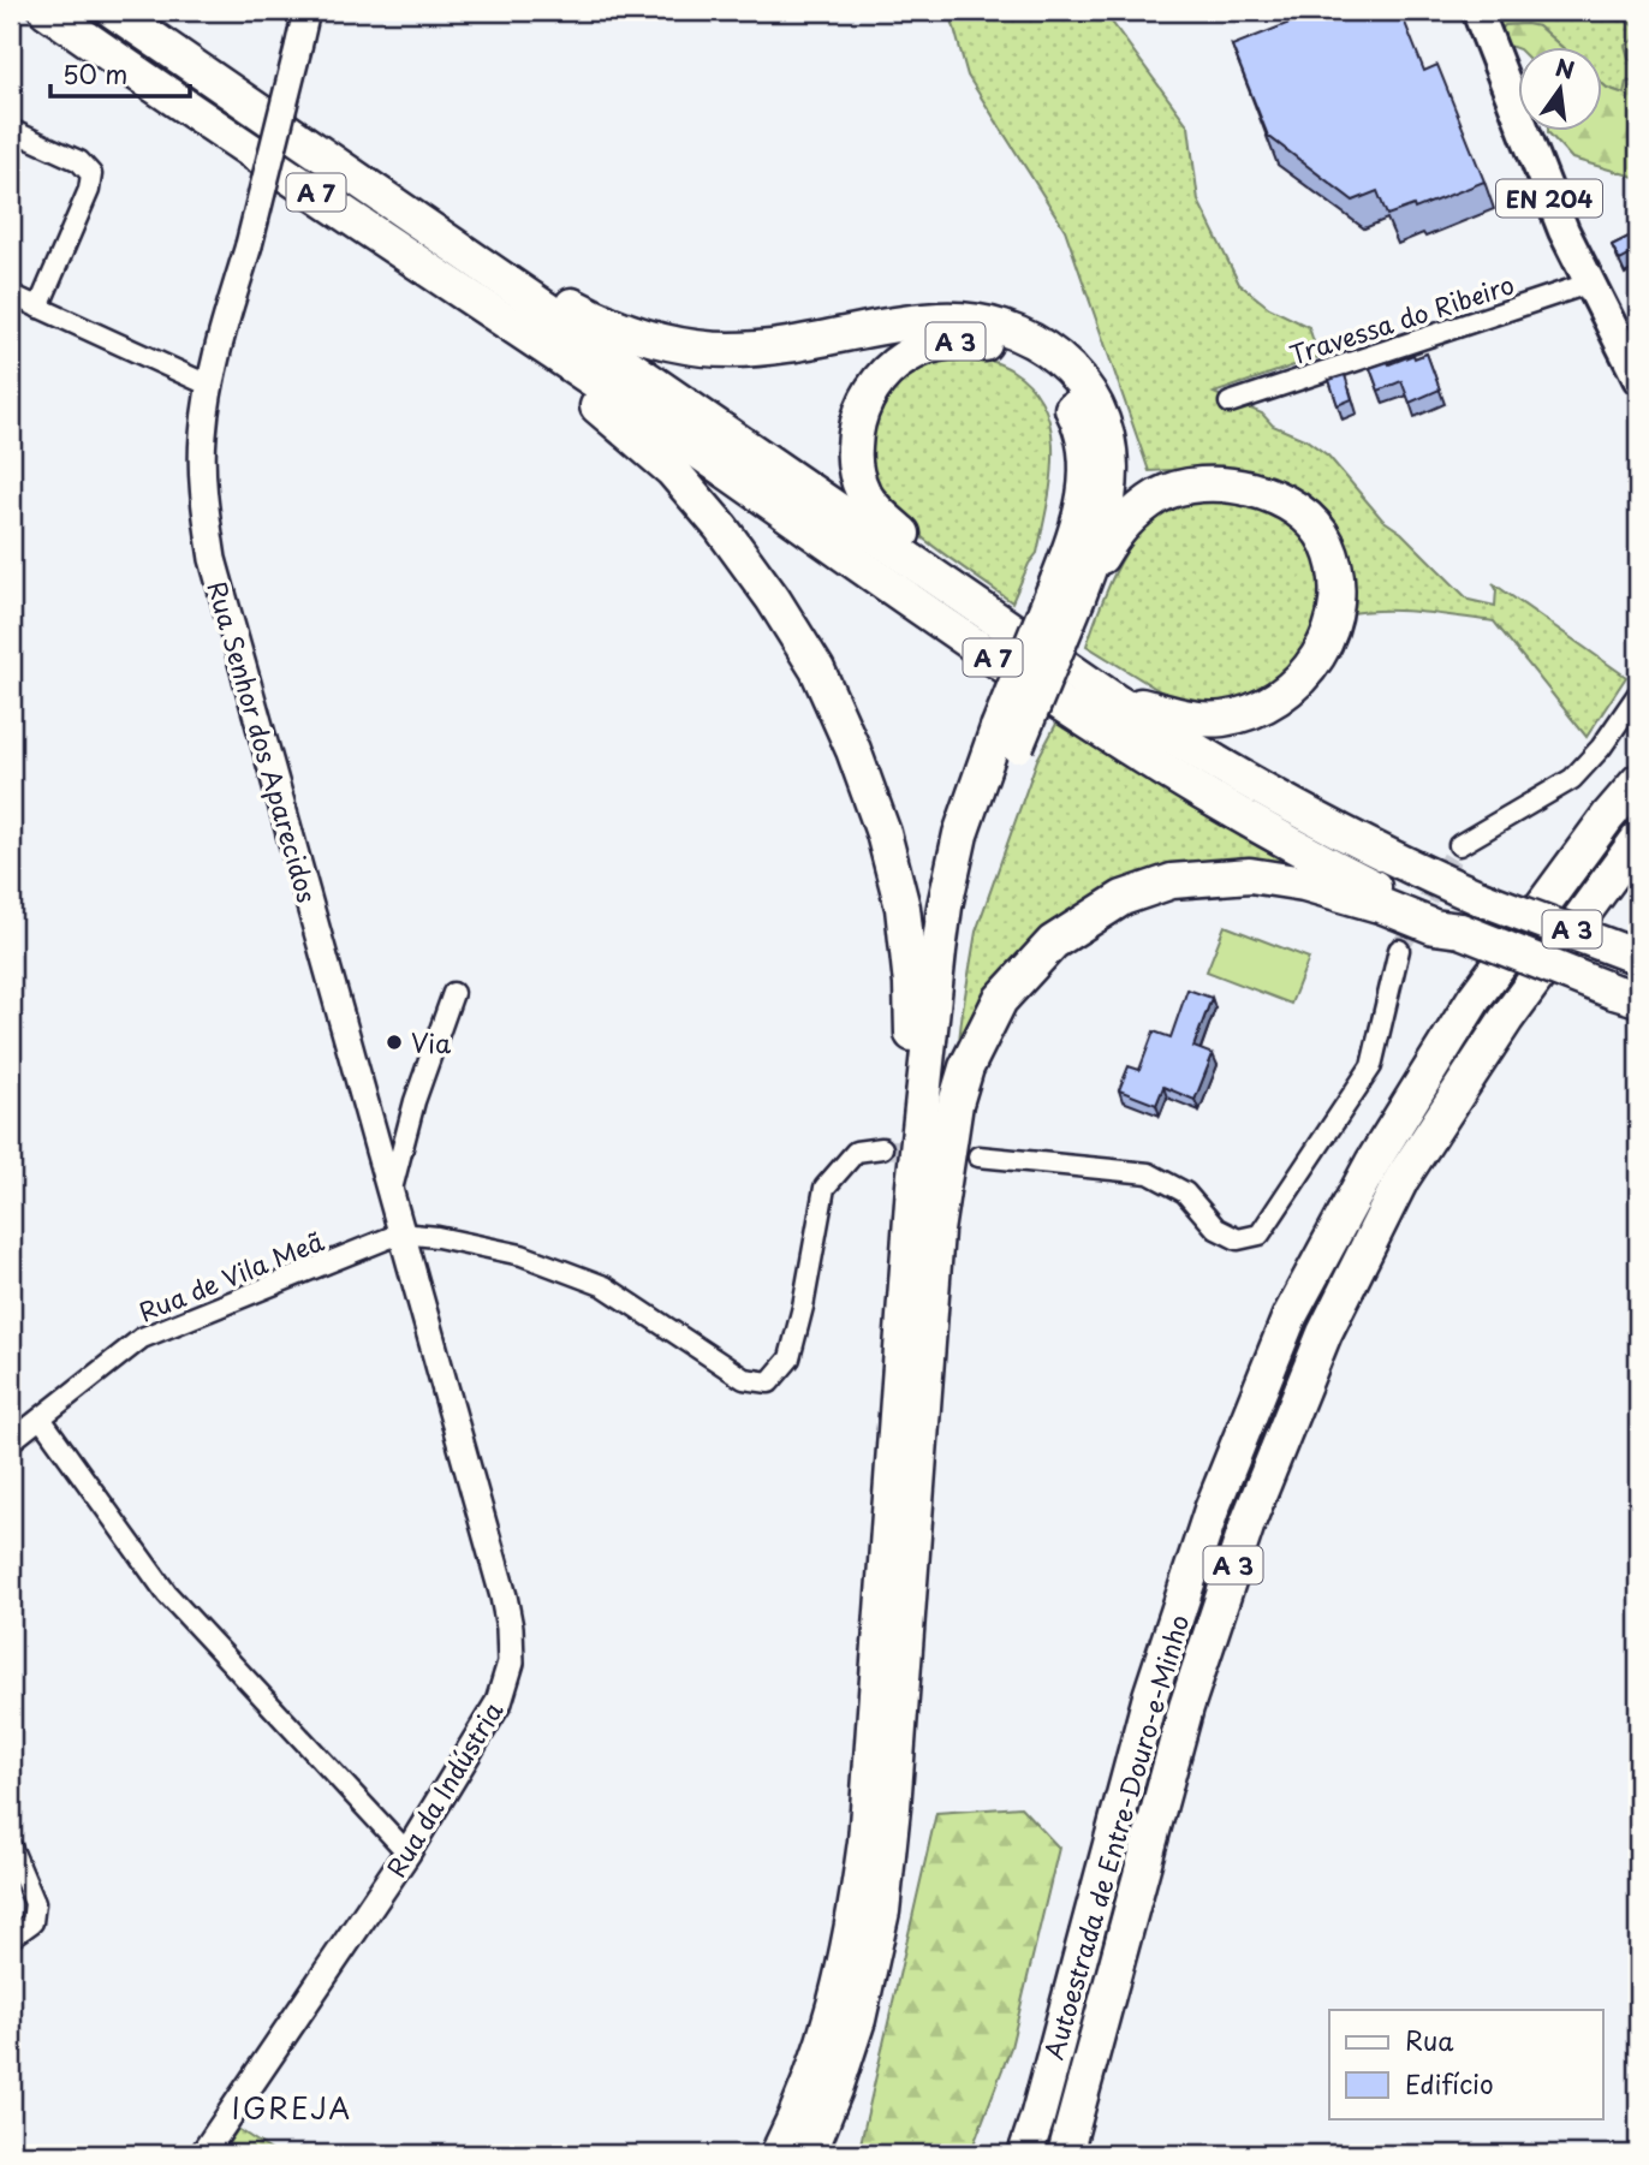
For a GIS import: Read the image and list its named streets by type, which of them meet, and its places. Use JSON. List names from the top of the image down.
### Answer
{
  "streets": {
    "highway": ["A 7", "A 3", "Autoestrada de Entre-Douro-e-Minho"],
    "main road": ["EN 204"],
    "street": [
      "Travessa do Ribeiro",
      "Rua Senhor dos Aparecidos",
      "Rua de Vila Meã",
      "Rua da Indústria"
    ]
  },
  "crossings": [
    ["A 7", "A 3"],
    ["EN 204", "Travessa do Ribeiro"],
    ["Rua Senhor dos Aparecidos", "Rua de Vila Meã"],
    ["Rua Senhor dos Aparecidos", "Rua da Indústria"],
    ["Rua de Vila Meã", "Rua da Indústria"]
  ],
  "districts": ["IGREJA"],
  "places": ["Via"],
  "legend": ["Rua", "Edifício"],
  "scale_bar": "50 m",
  "north": "top"
}
